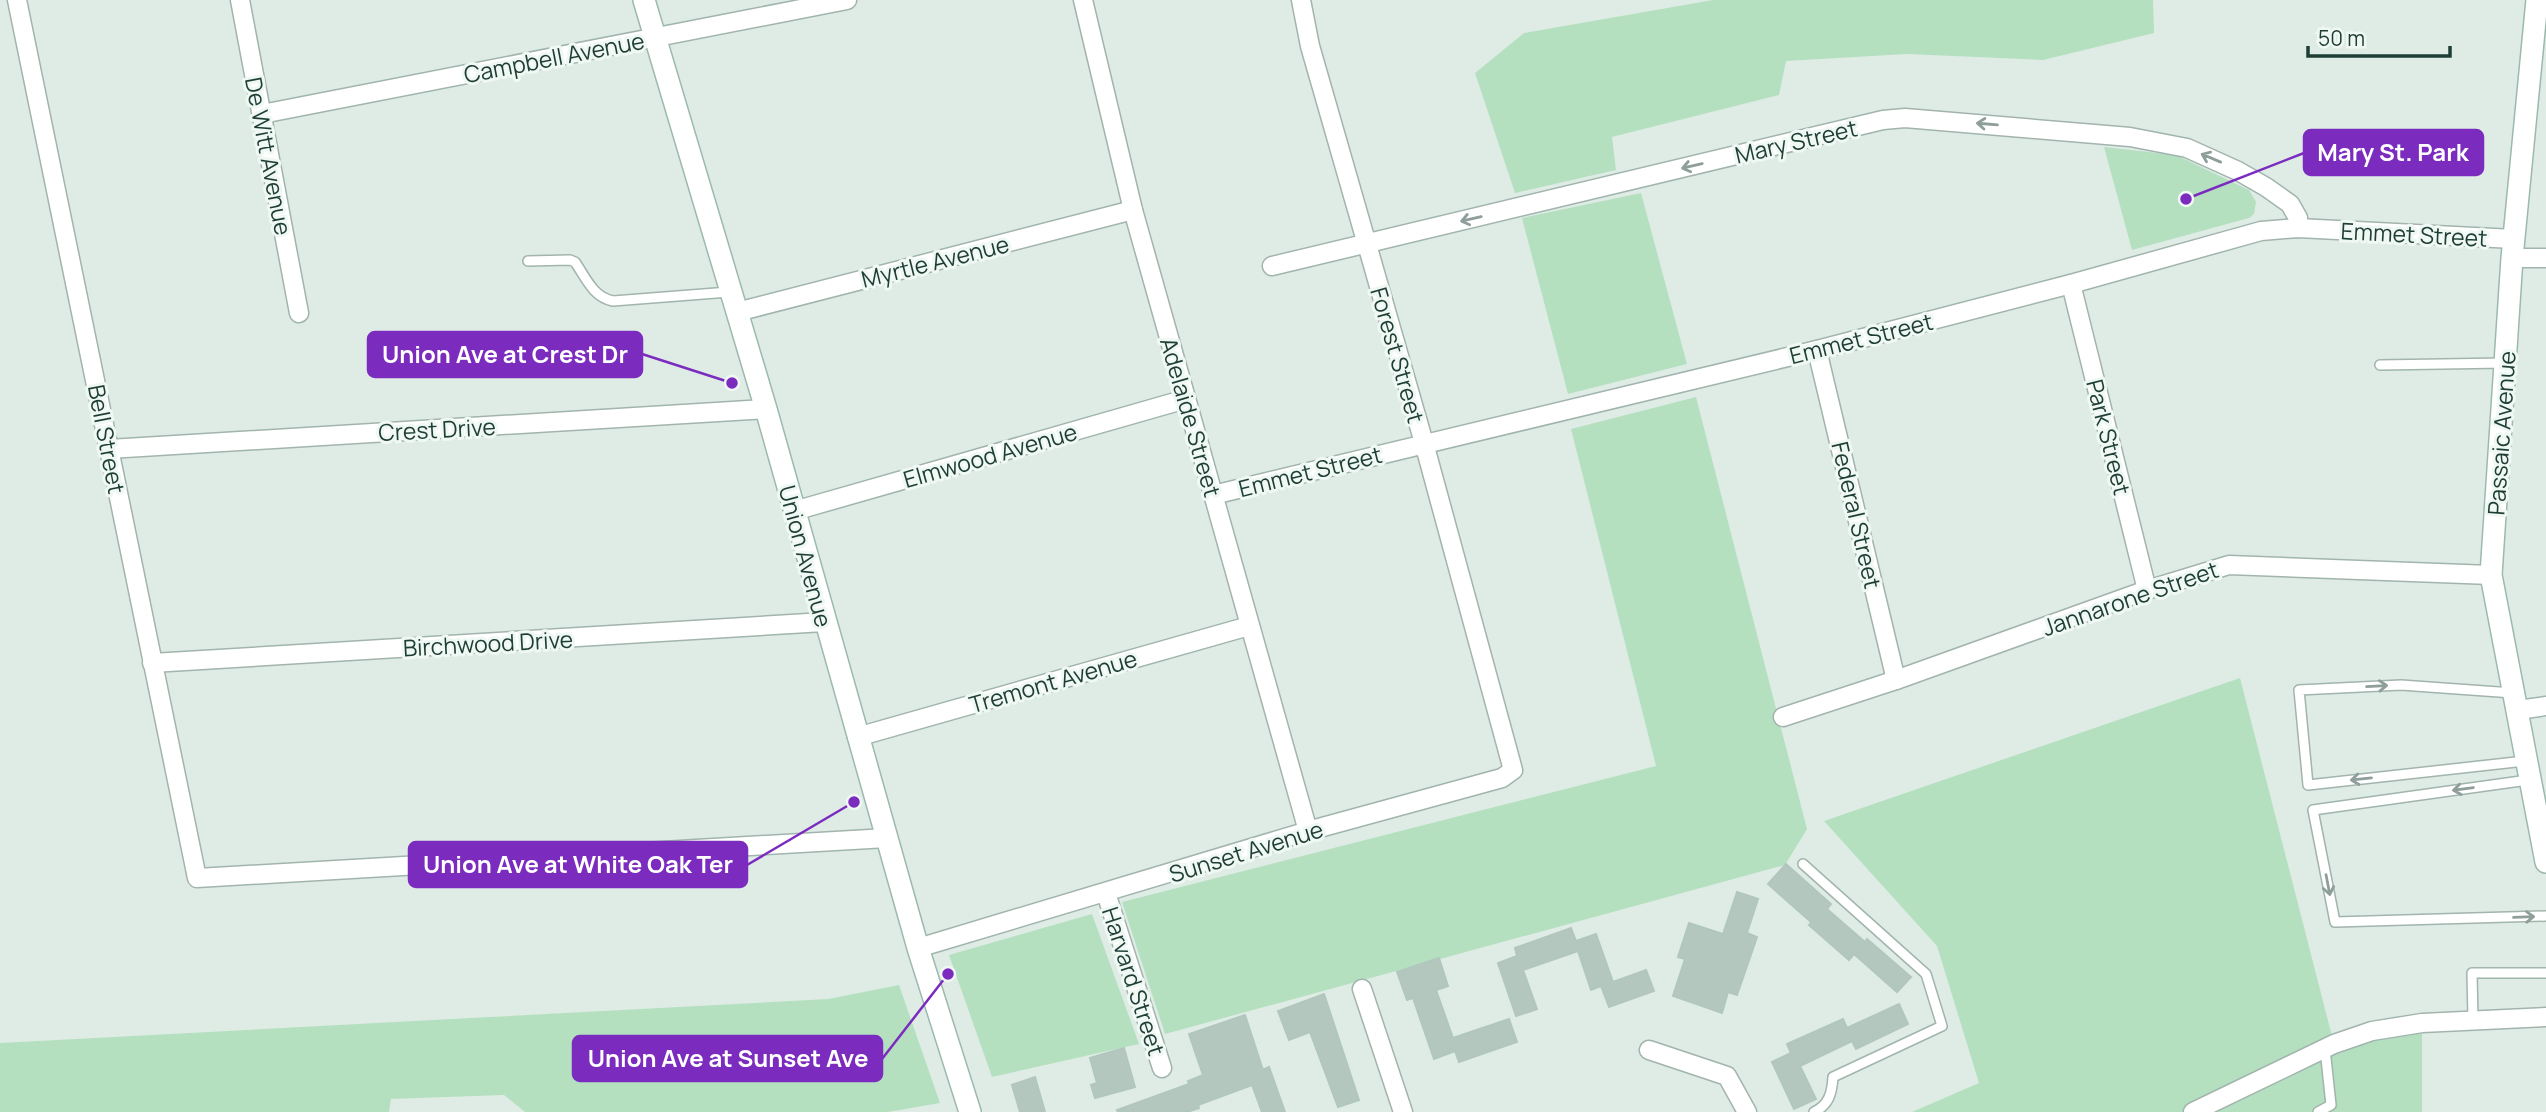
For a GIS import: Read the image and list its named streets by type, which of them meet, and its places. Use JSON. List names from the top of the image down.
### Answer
{
  "streets": {
    "street": [
      "Campbell Avenue",
      "Mary Street",
      "De Witt Avenue",
      "Emmet Street",
      "Myrtle Avenue",
      "Forest Street",
      "Adelaide Street",
      "Crest Drive",
      "Passaic Avenue",
      "Park Street",
      "Bell Street",
      "Elmwood Avenue",
      "Federal Street",
      "Union Avenue",
      "Jannarone Street",
      "Birchwood Drive",
      "Tremont Avenue",
      "Sunset Avenue",
      "Harvard Street"
    ]
  },
  "crossings": [
    ["Campbell Avenue", "De Witt Avenue"],
    ["Campbell Avenue", "Union Avenue"],
    ["Mary Street", "Emmet Street"],
    ["Mary Street", "Forest Street"],
    ["Emmet Street", "Forest Street"],
    ["Emmet Street", "Adelaide Street"],
    ["Emmet Street", "Passaic Avenue"],
    ["Emmet Street", "Park Street"],
    ["Emmet Street", "Federal Street"],
    ["Myrtle Avenue", "Adelaide Street"],
    ["Myrtle Avenue", "Union Avenue"],
    ["Forest Street", "Sunset Avenue"],
    ["Adelaide Street", "Elmwood Avenue"],
    ["Adelaide Street", "Tremont Avenue"],
    ["Adelaide Street", "Sunset Avenue"],
    ["Crest Drive", "Bell Street"],
    ["Crest Drive", "Union Avenue"],
    ["Passaic Avenue", "Jannarone Street"],
    ["Park Street", "Jannarone Street"],
    ["Bell Street", "Union Avenue"],
    ["Bell Street", "Birchwood Drive"],
    ["Elmwood Avenue", "Union Avenue"],
    ["Federal Street", "Jannarone Street"],
    ["Union Avenue", "Birchwood Drive"],
    ["Union Avenue", "Tremont Avenue"],
    ["Union Avenue", "Sunset Avenue"],
    ["Sunset Avenue", "Harvard Street"]
  ],
  "one_way": ["Mary Street"],
  "places": [
    "Mary St. Park",
    "Union Ave at Crest Dr",
    "Union Ave at White Oak Ter",
    "Union Ave at Sunset Ave"
  ],
  "scale_bar": "50 m"
}
